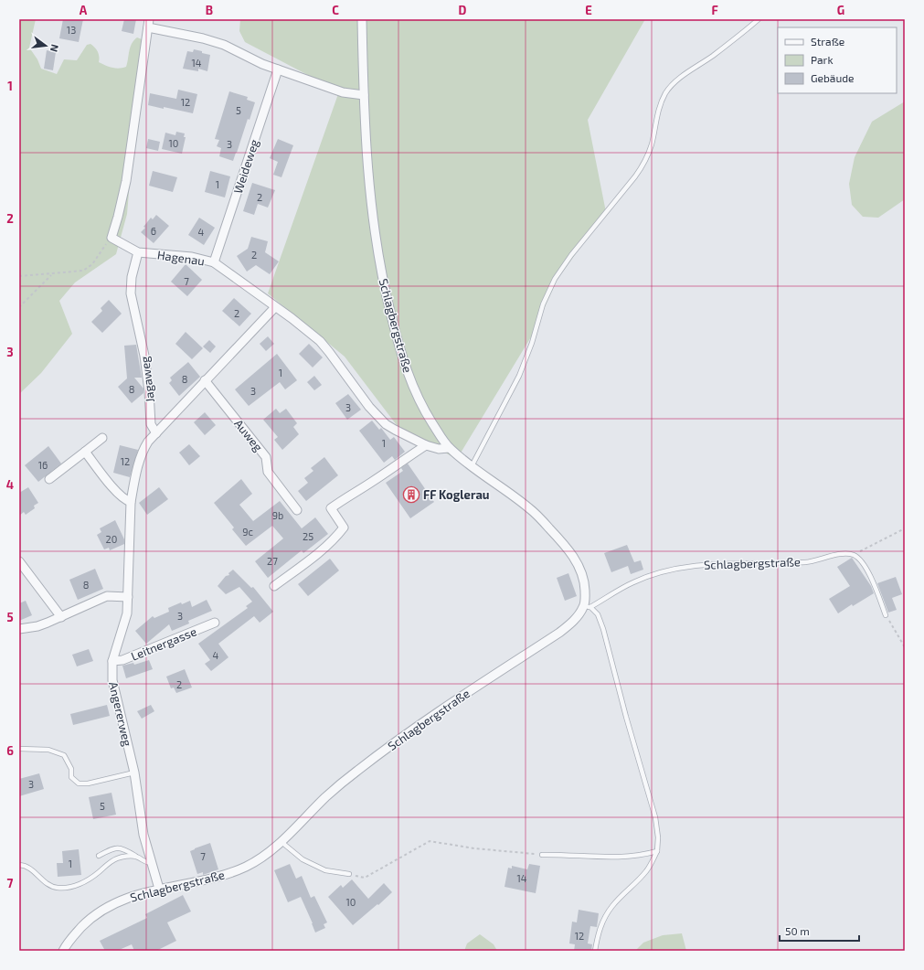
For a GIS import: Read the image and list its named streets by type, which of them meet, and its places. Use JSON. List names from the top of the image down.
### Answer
{
  "streets": {
    "street": [
      "Weideweg",
      "Hagenau",
      "Schlagbergstraße",
      "Jagaweg",
      "Auweg",
      "Leitnergasse",
      "Angererweg"
    ]
  },
  "crossings": [
    ["Weideweg", "Hagenau"],
    ["Hagenau", "Schlagbergstraße"],
    ["Hagenau", "Jagaweg"],
    ["Schlagbergstraße", "Angererweg"],
    ["Leitnergasse", "Angererweg"]
  ],
  "places": {
    "building": ["FF Koglerau"]
  },
  "house_numbers": [
    "13",
    "14",
    "12",
    "5",
    "10",
    "3",
    "1",
    "2",
    "6",
    "4",
    "2",
    "7",
    "2",
    "1",
    "8",
    "8",
    "3",
    "3",
    "1",
    "12",
    "16",
    "9b",
    "9c",
    "25",
    "20",
    "27",
    "8",
    "3",
    "4",
    "2",
    "3",
    "5",
    "7",
    "1",
    "14",
    "10",
    "12"
  ],
  "legend": ["Straße", "Park", "Gebäude"],
  "scale_bar": "50 m",
  "north": "right",
  "grid": {
    "columns": [
      "A",
      "B",
      "C",
      "D",
      "E",
      "F",
      "G"
    ],
    "rows": [
      "1",
      "2",
      "3",
      "4",
      "5",
      "6",
      "7"
    ]
  }
}
